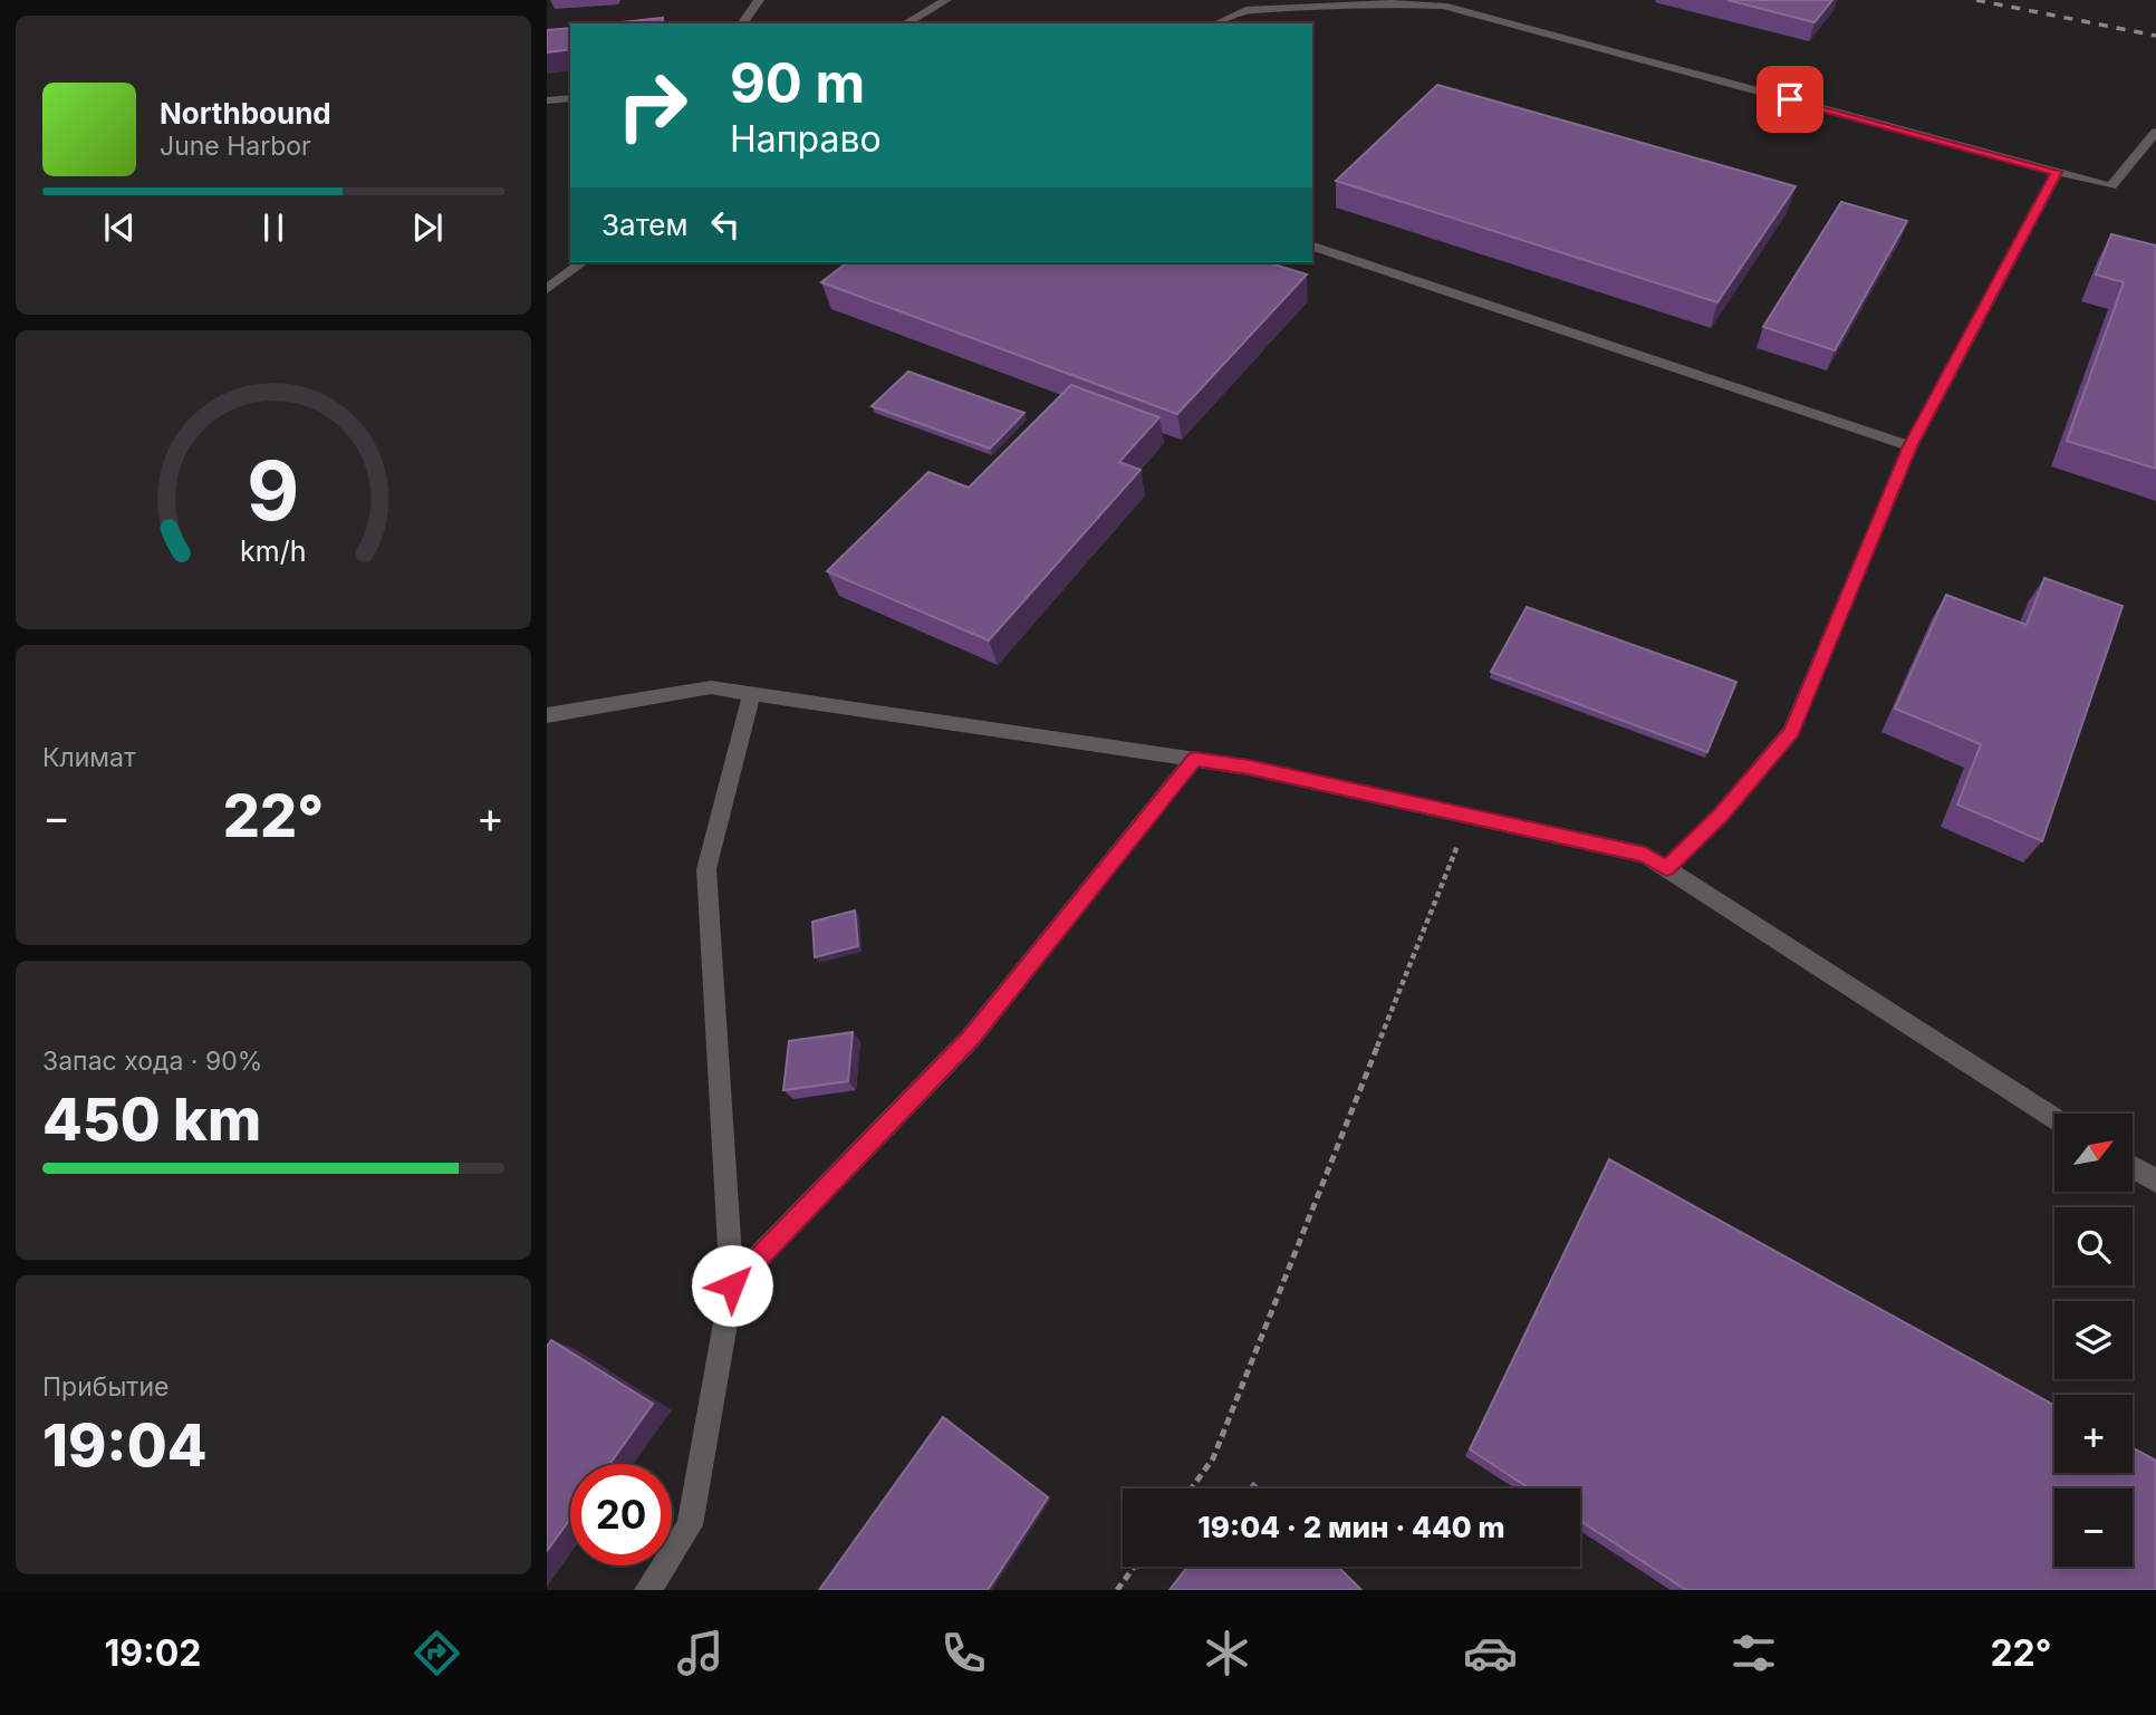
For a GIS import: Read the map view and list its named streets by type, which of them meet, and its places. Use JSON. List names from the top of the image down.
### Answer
{
  "north": "top right",
  "page": {
    "turn": ["90 m", "Направо"],
    "song": ["Northbound", "June Harbor"],
    "then": "Затем",
    "tile": [
      "Климат",
      ["Запас хода · 90%", "450 km"],
      ["Прибытие", "19:04"]
    ],
    "heat": ["−", "22°", "+"],
    "map_buttons": ["+", "−"],
    "limit": "20",
    "trip": "19:04 · 2 мин · 440 m",
    "tabs": ["19:02", "22°"],
    "gauge": ["9", "km/h"]
  }
}
